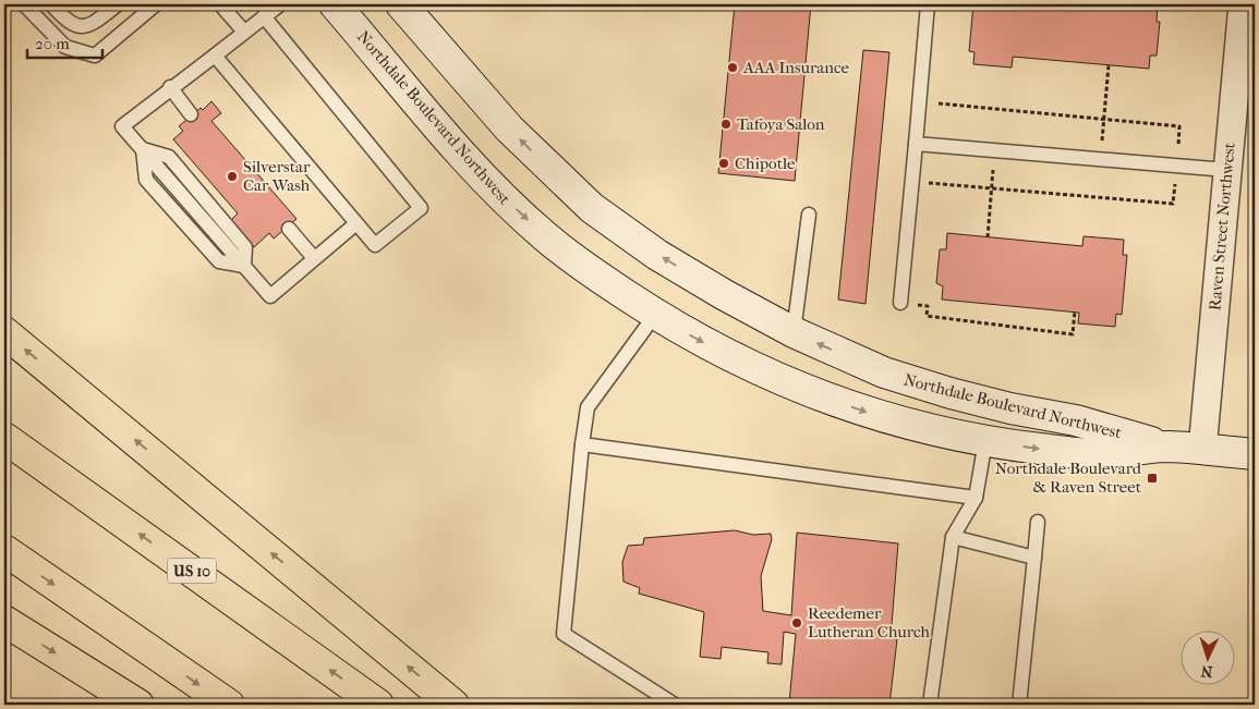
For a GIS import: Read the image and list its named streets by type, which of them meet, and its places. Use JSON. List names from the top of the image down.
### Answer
{
  "streets": {
    "highway": ["US 10"],
    "street": ["Northdale Boulevard Northwest", "Raven Street Northwest"]
  },
  "crossings": [
    ["Northdale Boulevard Northwest", "Raven Street Northwest"]
  ],
  "places": {
    "other": [
      "AAA Insurance",
      "Tafoya Salon",
      "Chipotle",
      "Silverstar Car Wash",
      "Reedemer Lutheran Church"
    ],
    "transit": ["Northdale Boulevard & Raven Street"]
  },
  "scale_bar": "20 m",
  "north": "bottom"
}
